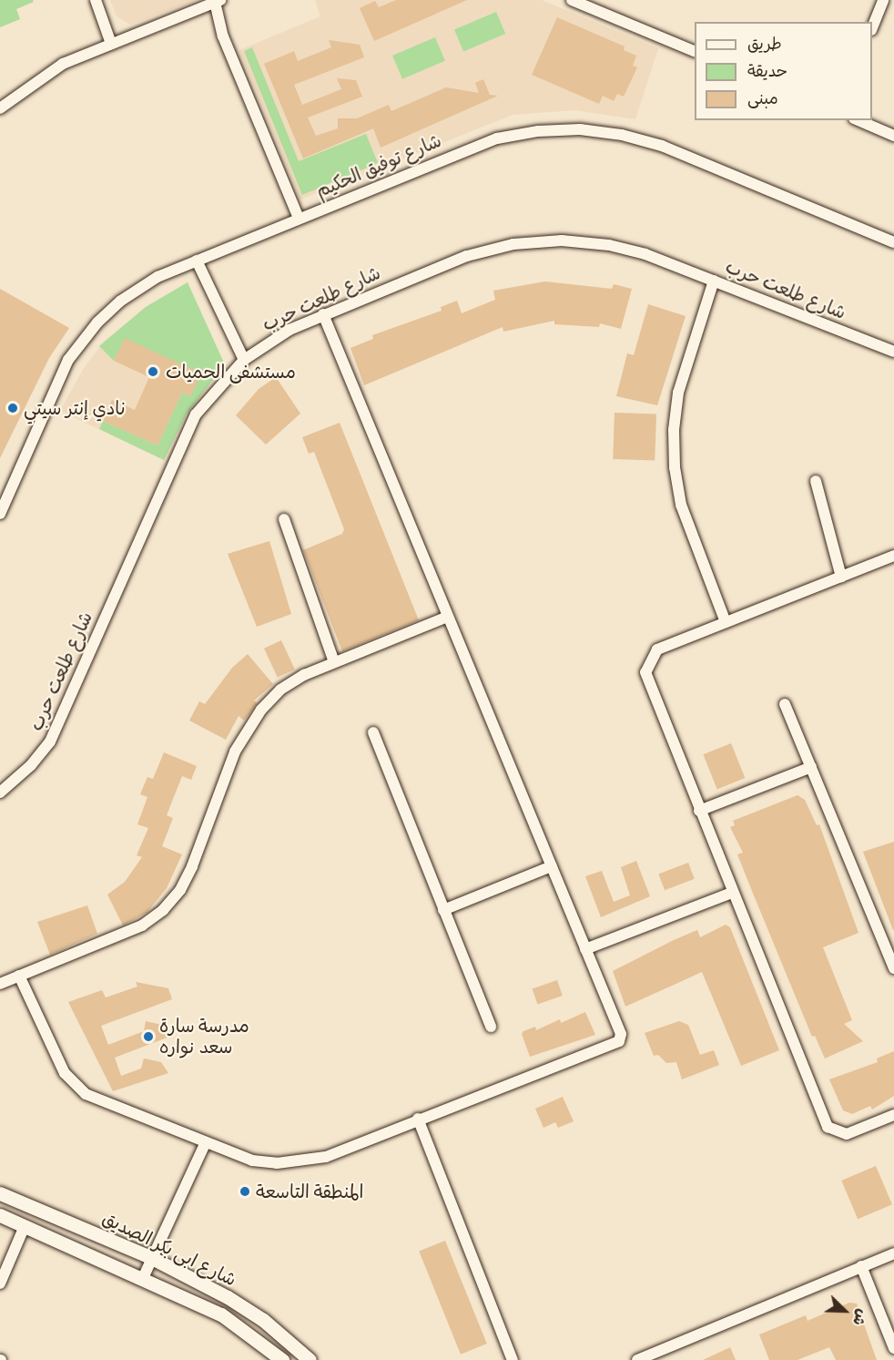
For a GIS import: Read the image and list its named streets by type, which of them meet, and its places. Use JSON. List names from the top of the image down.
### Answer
{
  "streets": {
    "main road": ["شارع ابى بكر الصديق"],
    "street": ["شارع توفيق الحكيم", "شارع طلعت حرب"]
  },
  "places": [
    "مستشفى الحميات",
    "نادي إنتر سيتي",
    "مدرسة سارة سعد نواره",
    "المنطقة التاسعة"
  ],
  "legend": ["طريق", "حديقة", "مبنى"],
  "north": "bottom right"
}
